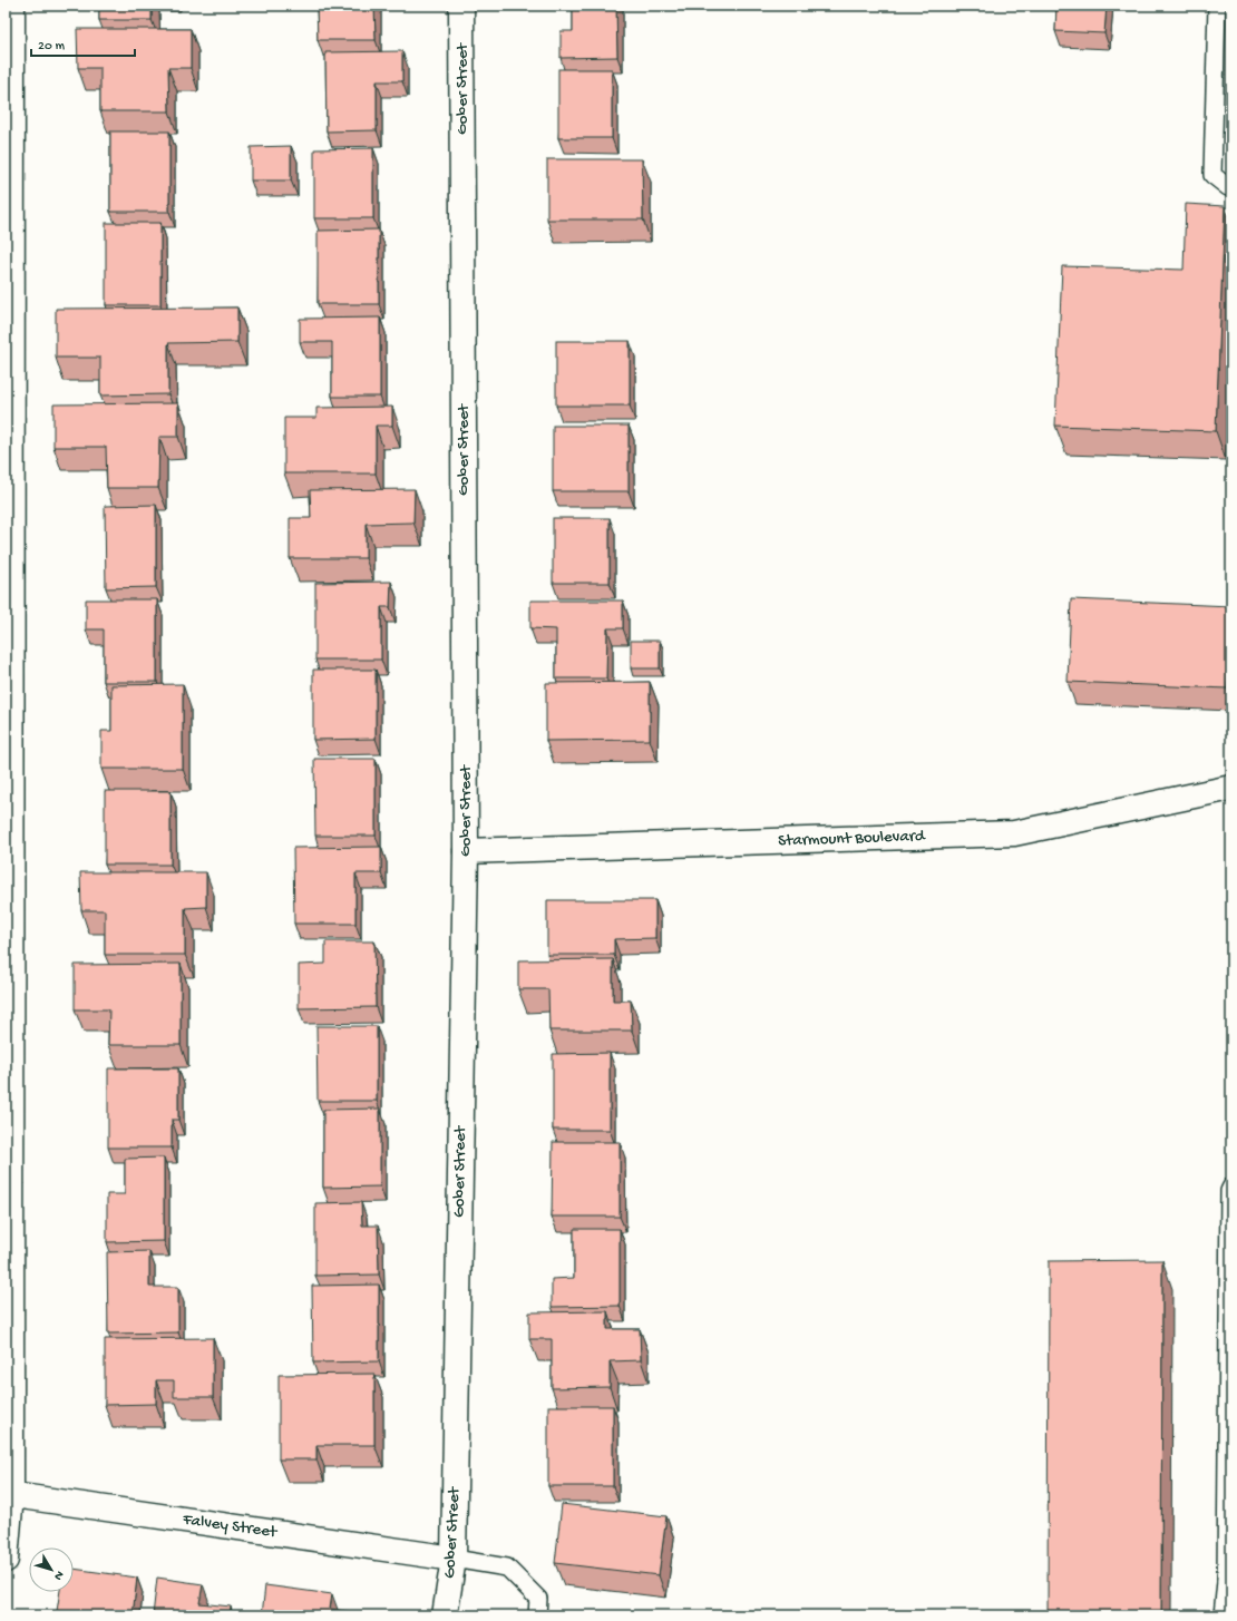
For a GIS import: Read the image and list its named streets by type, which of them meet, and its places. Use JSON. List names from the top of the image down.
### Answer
{
  "streets": {
    "street": ["Gober Street", "Starmount Boulevard", "Falvey Street"]
  },
  "crossings": [
    ["Gober Street", "Starmount Boulevard"],
    ["Gober Street", "Falvey Street"]
  ],
  "scale_bar": "20 m",
  "north": "bottom right"
}
